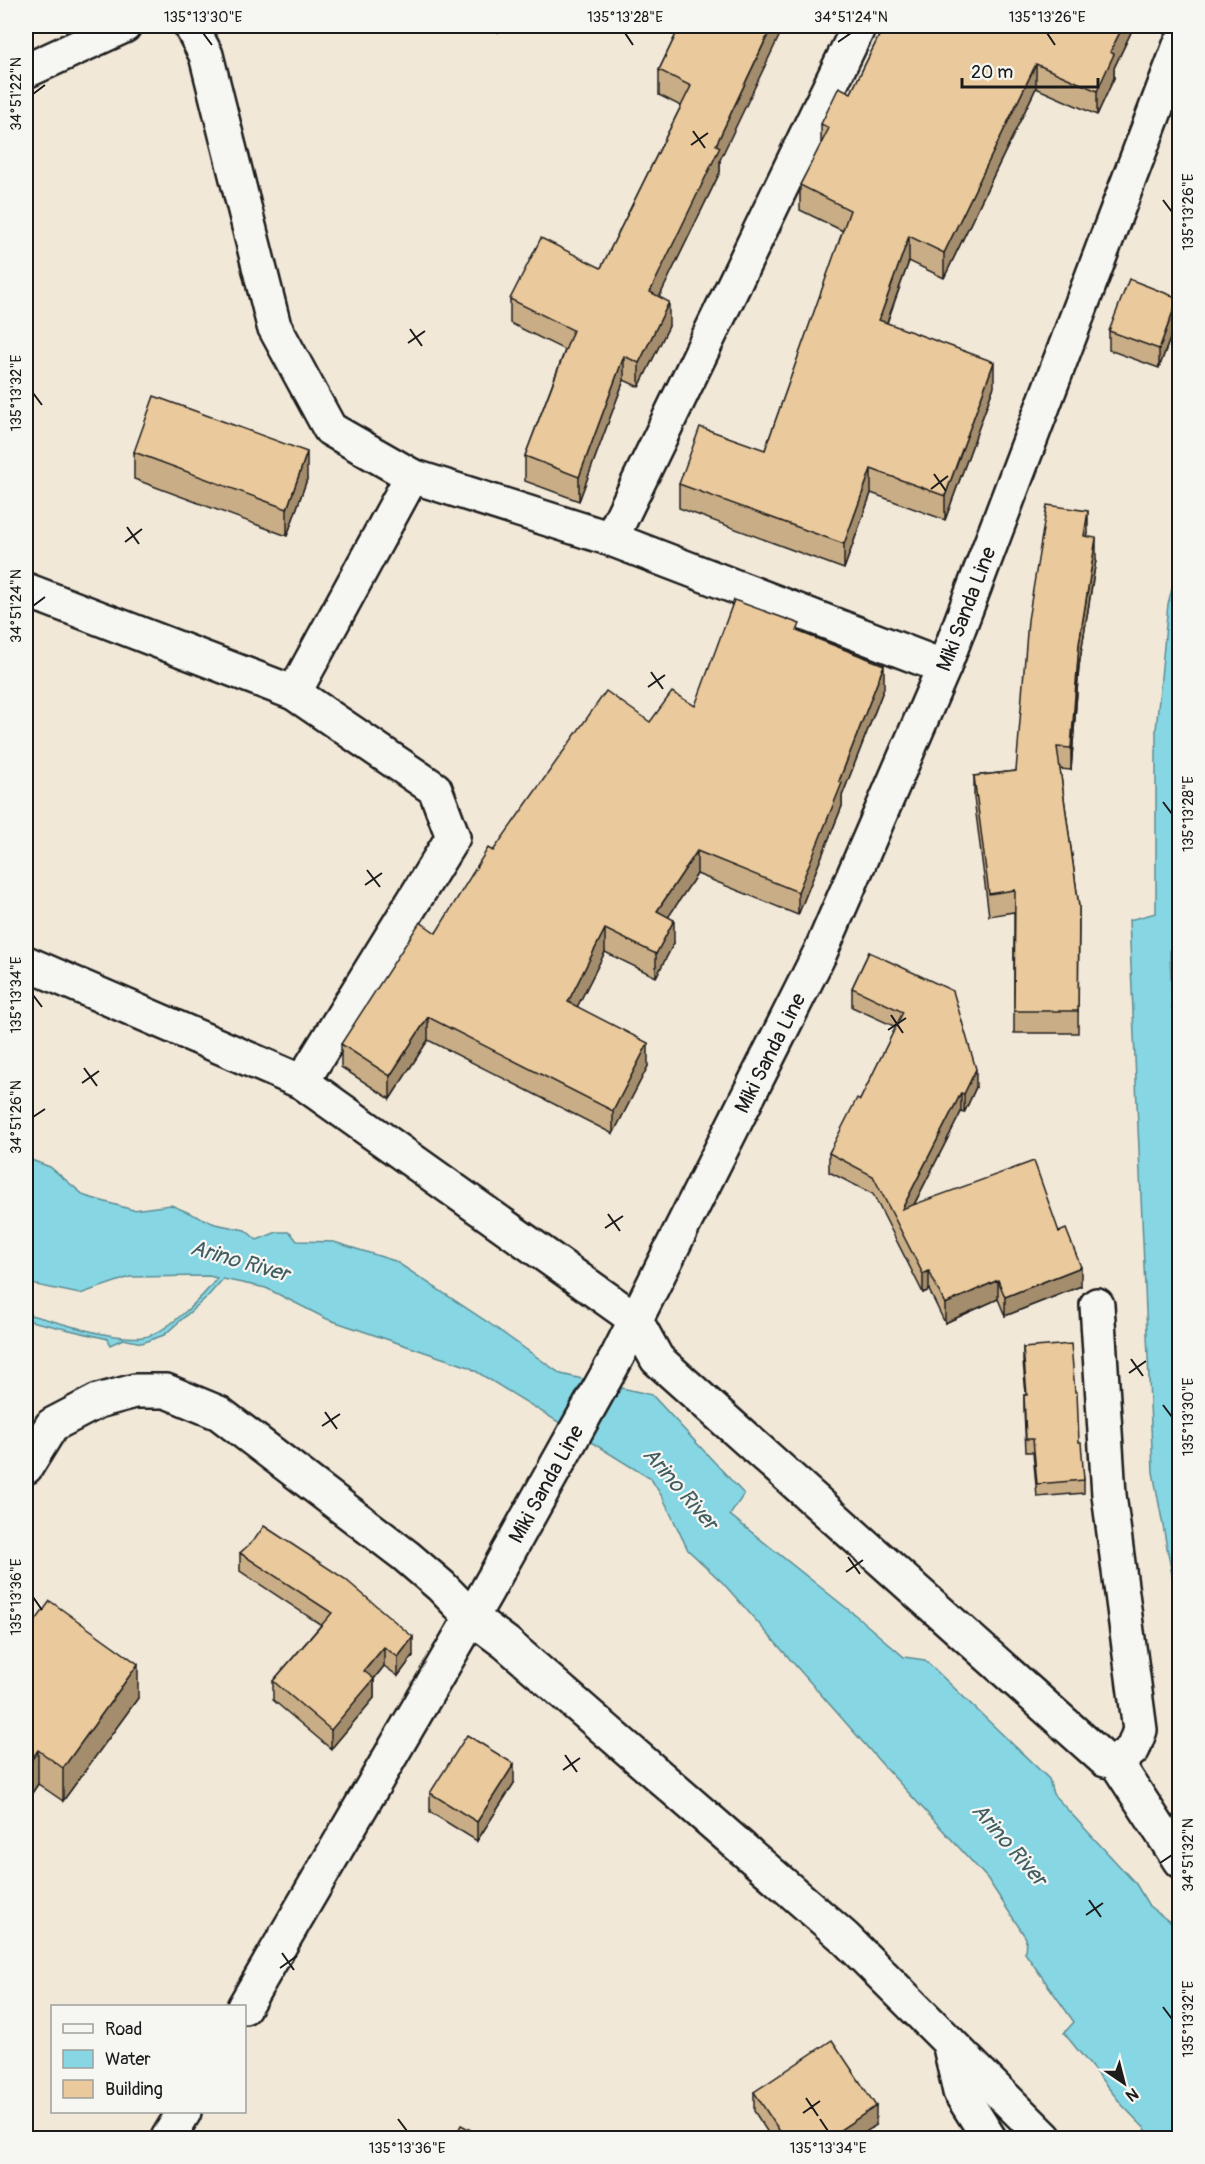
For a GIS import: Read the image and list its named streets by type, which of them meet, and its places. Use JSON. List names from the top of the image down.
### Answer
{
  "streets": {
    "street": ["Miki Sanda Line"]
  },
  "water": ["Arino River"],
  "legend": ["Road", "Water", "Building"],
  "scale_bar": "20 m",
  "north": "bottom right",
  "coordinates": [
    "135°13'30\"E",
    "135°13'28\"E",
    "34°51'24\"N",
    "135°13'26\"E",
    "34°51'22\"N",
    "135°13'32\"E",
    "135°13'34\"E",
    "34°51'26\"N",
    "135°13'36\"E",
    "34°51'32\"N"
  ]
}
